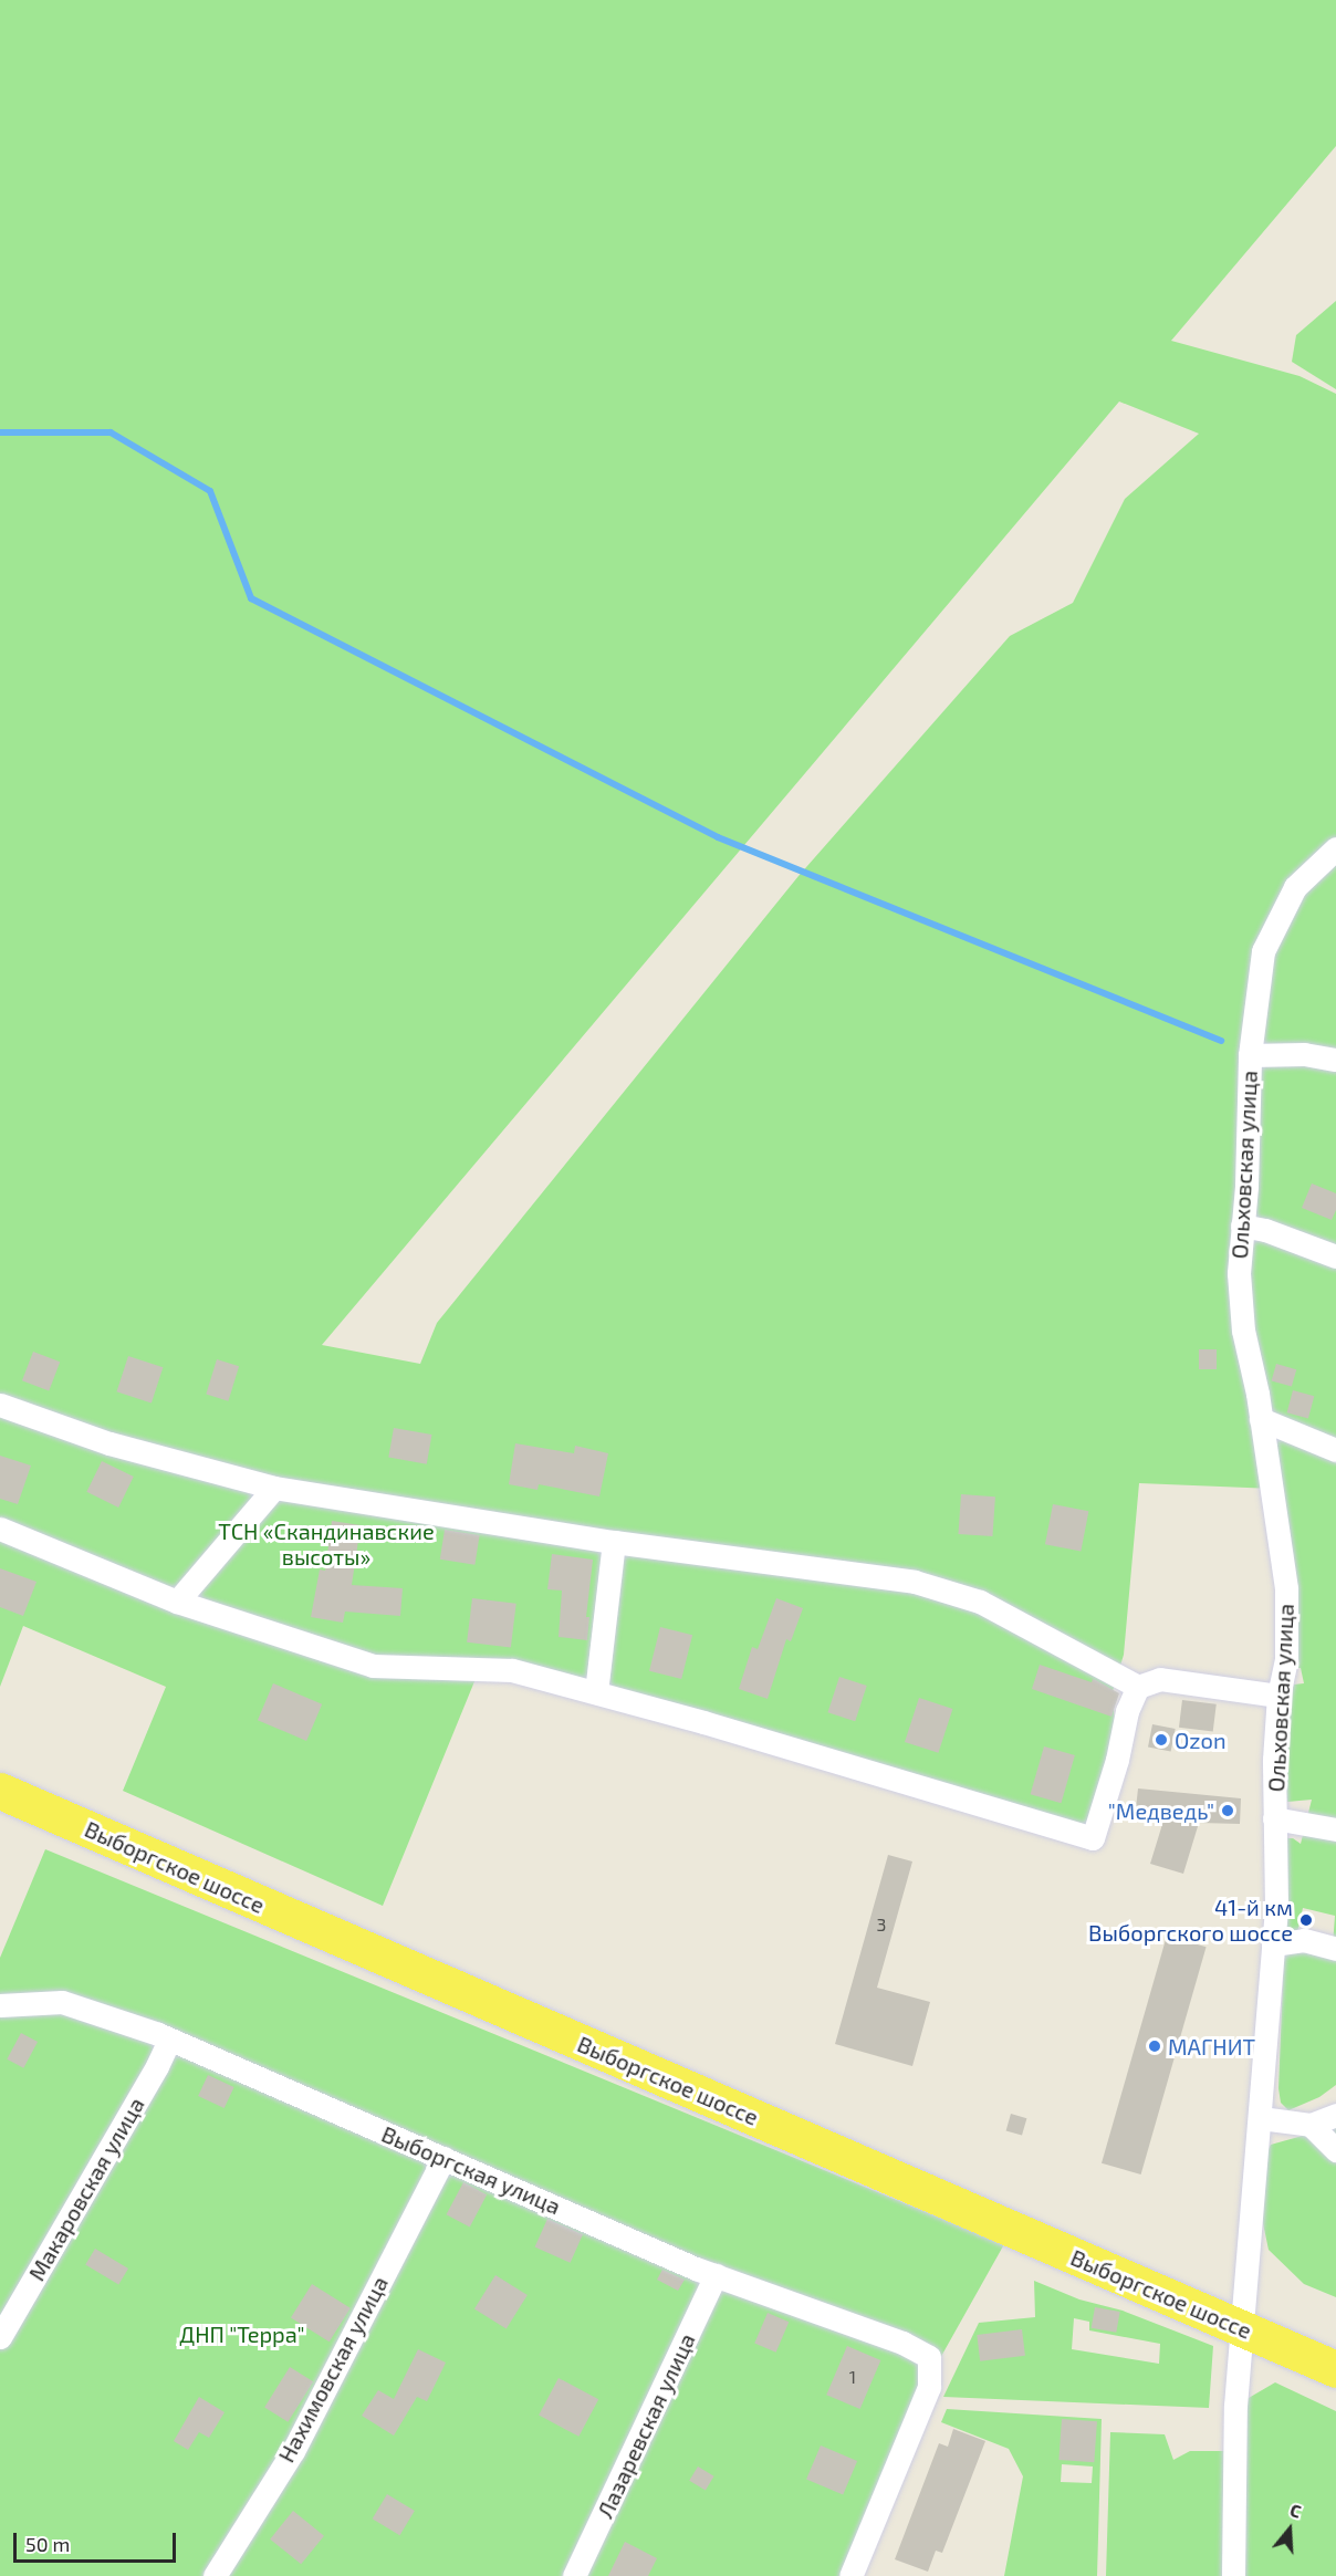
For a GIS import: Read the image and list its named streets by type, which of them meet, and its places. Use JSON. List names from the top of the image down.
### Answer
{
  "streets": {
    "main road": ["Выборгское шоссе"],
    "street": [
      "Ольховская улица",
      "Выборгская улица",
      "Макаровская улица",
      "Нахимовская улица",
      "Лазаревская улица"
    ]
  },
  "crossings": [
    ["Ольховская улица", "Выборгское шоссе"],
    ["Выборгская улица", "Макаровская улица"],
    ["Выборгская улица", "Нахимовская улица"],
    ["Выборгская улица", "Лазаревская улица"]
  ],
  "parks": ["ТСН «Скандинавские высоты»", "ДНП \"Терра\""],
  "places": [
    "Ozon",
    "\"Медведь\"",
    "41-й км Выборгского шоссе",
    "МАГНИТ"
  ],
  "house_numbers": ["3", "1"],
  "scale_bar": "50 m",
  "north": "top"
}
